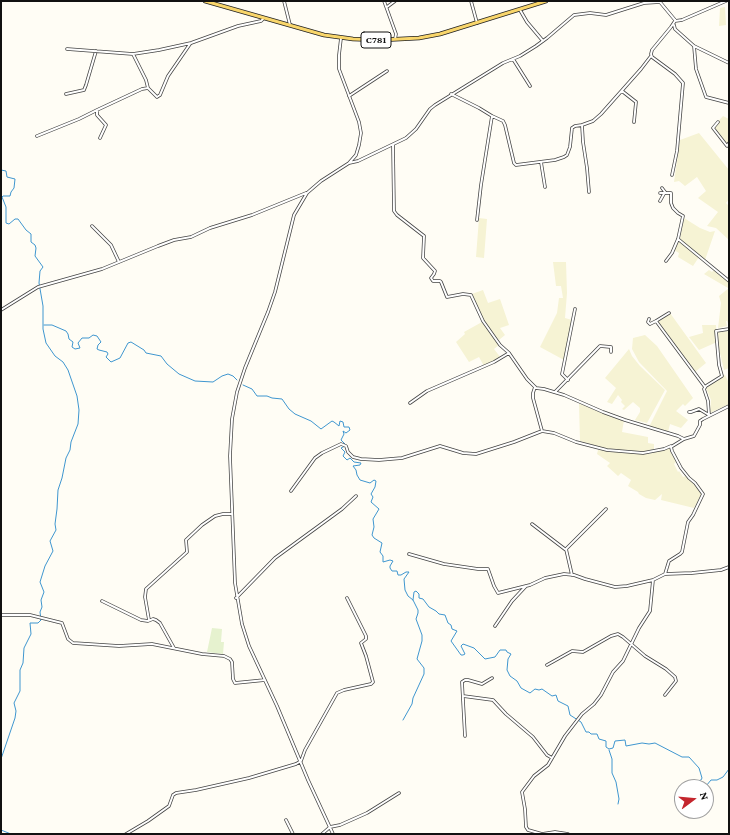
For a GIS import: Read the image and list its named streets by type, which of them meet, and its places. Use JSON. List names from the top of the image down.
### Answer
{
  "streets": {
    "main road": ["C781"]
  },
  "north": "right"
}
